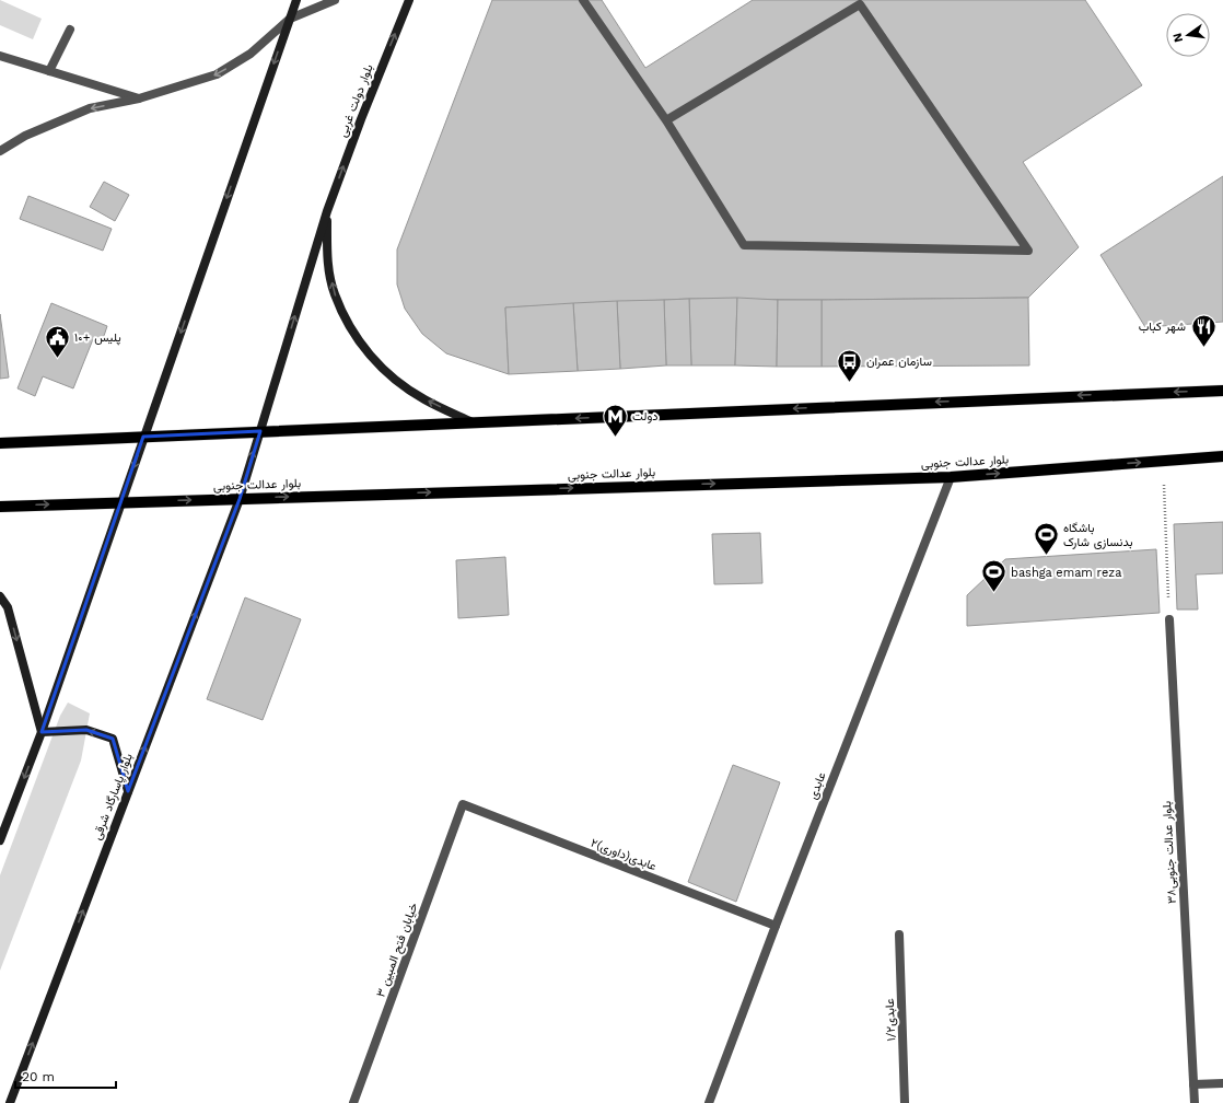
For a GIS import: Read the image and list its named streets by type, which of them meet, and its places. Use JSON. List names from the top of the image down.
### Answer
{
  "streets": {
    "main road": ["بلوار دولت غربی", "بلوار عدالت جنوبی", "بلوار پاسارگاد شرقی"],
    "street": [
      "عابدی",
      "بلوار عدالت جنوبی۳۸",
      "۲عابدی(داوری)",
      "خیابان فتح المبین ۳",
      "عابدی۱/۲"
    ]
  },
  "crossings": [
    ["بلوار دولت غربی", "بلوار پاسارگاد شرقی"],
    ["بلوار عدالت جنوبی", "عابدی"],
    ["بلوار عدالت جنوبی", "بلوار پاسارگاد شرقی"],
    ["عابدی", "۲عابدی(داوری)"],
    ["۲عابدی(داوری)", "خیابان فتح المبین ۳"]
  ],
  "one_way": ["بلوار دولت غربی", "بلوار پاسارگاد شرقی"],
  "places": {
    "restaurant": ["شهر کباب"],
    "public building": ["پلیس +۱۰"],
    "bus stop": ["سازمان عمران"],
    "metro station": ["دولت"],
    "sports": ["باشگاه بدنسازی شارک", "bashga emam reza"]
  },
  "scale_bar": "20 m",
  "north": "left"
}
